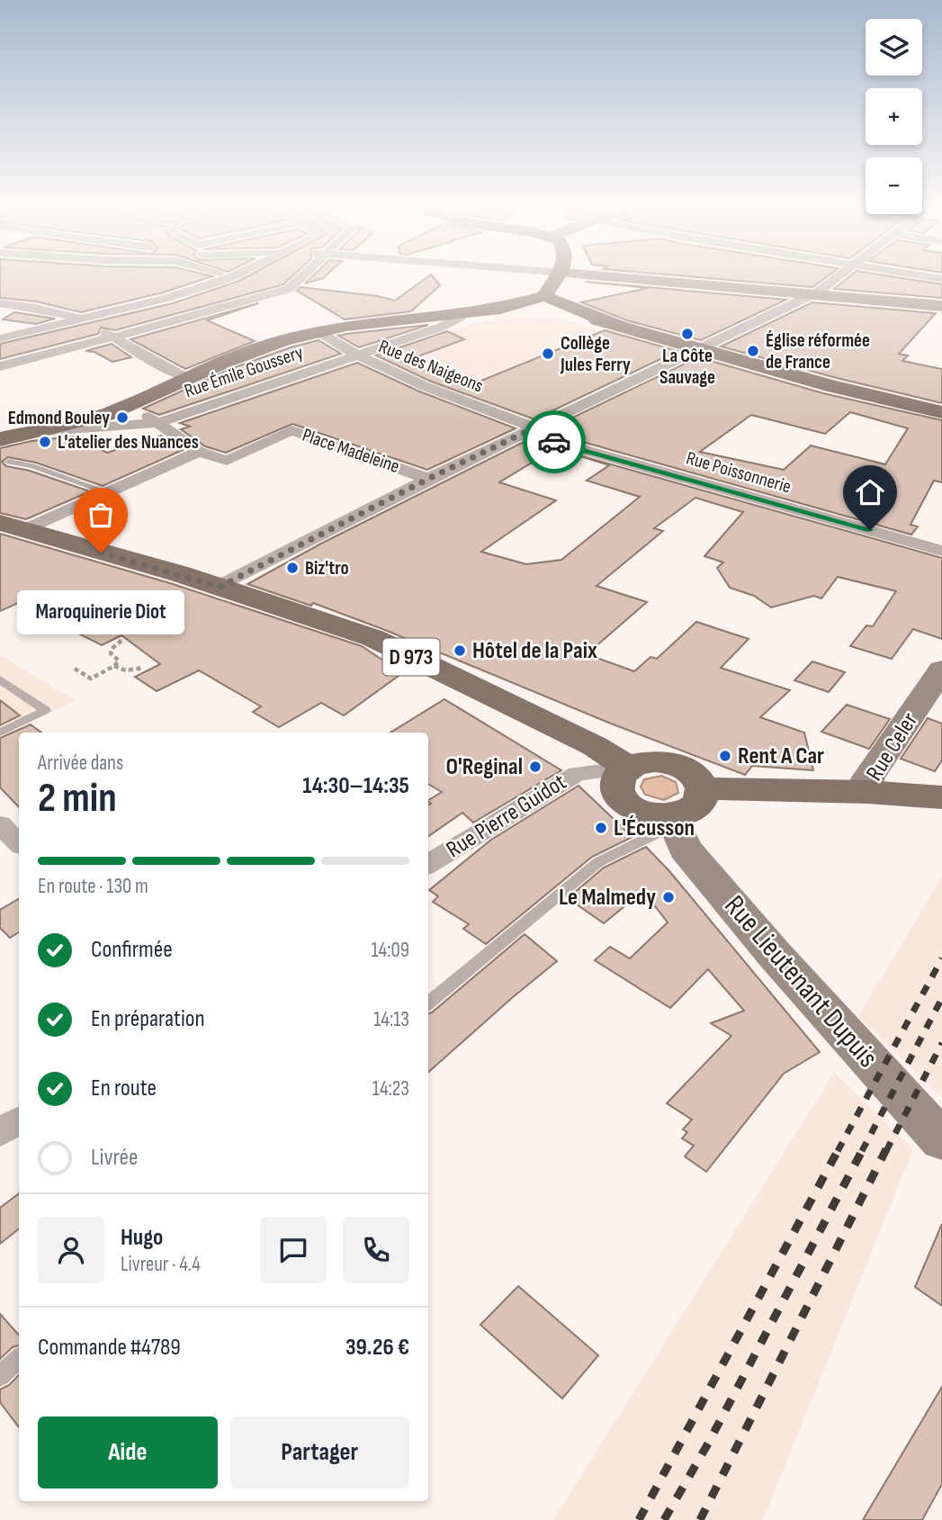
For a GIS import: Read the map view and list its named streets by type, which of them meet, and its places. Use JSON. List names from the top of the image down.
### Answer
{
  "streets": {
    "main road": ["D 973"],
    "street": [
      "Rue des Naigeons",
      "Rue Émile Goussery",
      "Place Madeleine",
      "Rue Poissonnerie",
      "Rue Celer",
      "Rue Pierre Guidot",
      "Rue Lieutenant Dupuis"
    ]
  },
  "crossings": [
    ["Rue des Naigeons", "Rue Émile Goussery"],
    ["Rue des Naigeons", "Rue Poissonnerie"],
    ["Rue Émile Goussery", "Place Madeleine"],
    ["Place Madeleine", "D 973"],
    ["D 973", "Rue Pierre Guidot"],
    ["D 973", "Rue Lieutenant Dupuis"],
    ["Rue Pierre Guidot", "Rue Lieutenant Dupuis"]
  ],
  "places": [
    "La Côte Sauvage",
    "Église réformée de France",
    "Collège Jules Ferry",
    "Edmond Bouley",
    "L'atelier des Nuances",
    "Maroquinerie Diot",
    "Biz'tro",
    "Hôtel de la Paix",
    "Rent A Car",
    "O'Reginal",
    "L'Écusson",
    "Le Malmedy"
  ],
  "page": {
    "map_buttons": ["+", "−"],
    "bubble": "Maroquinerie Diot",
    "heading": ["2 min", "Arrivée dans", "14:30–14:35"],
    "panel": [
      "Hugo",
      "Livreur · 4.4",
      "Commande #4789",
      "39.26 €"
    ],
    "bar": "En route · 130 m",
    "list": [
      ["Confirmée", "14:09"],
      ["En préparation", "14:13"],
      ["En route", "14:23"],
      "Livrée"
    ],
    "buttons": ["Aide", "Partager"]
  }
}
